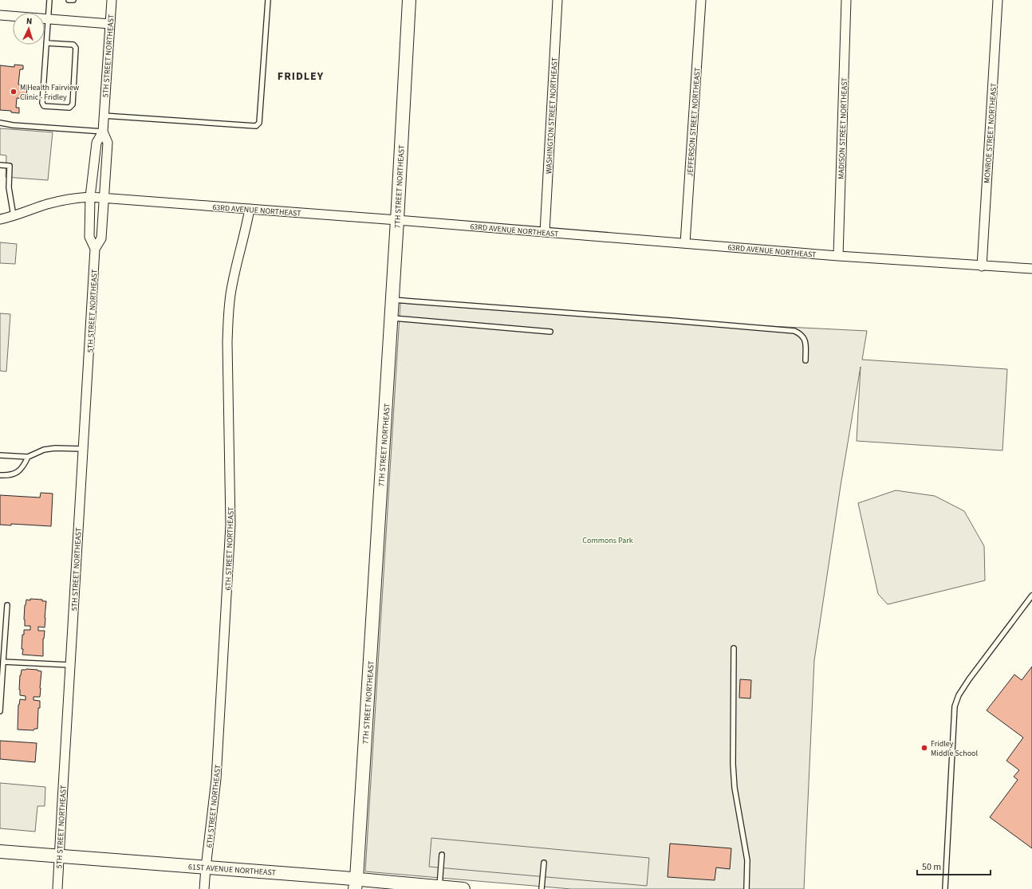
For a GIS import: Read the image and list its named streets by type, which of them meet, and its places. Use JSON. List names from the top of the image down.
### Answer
{
  "streets": {
    "street": [
      "5TH STREET NORTHEAST",
      "WASHINGTON STREET NORTHEAST",
      "JEFFERSON STREET NORTHEAST",
      "MADISON STREET NORTHEAST",
      "MONROE STREET NORTHEAST",
      "7TH STREET NORTHEAST",
      "63RD AVENUE NORTHEAST",
      "6TH STREET NORTHEAST",
      "61ST AVENUE NORTHEAST"
    ]
  },
  "crossings": [
    ["5TH STREET NORTHEAST", "63RD AVENUE NORTHEAST"],
    ["5TH STREET NORTHEAST", "61ST AVENUE NORTHEAST"],
    ["WASHINGTON STREET NORTHEAST", "63RD AVENUE NORTHEAST"],
    ["JEFFERSON STREET NORTHEAST", "63RD AVENUE NORTHEAST"],
    ["MADISON STREET NORTHEAST", "63RD AVENUE NORTHEAST"],
    ["MONROE STREET NORTHEAST", "63RD AVENUE NORTHEAST"],
    ["7TH STREET NORTHEAST", "63RD AVENUE NORTHEAST"],
    ["7TH STREET NORTHEAST", "61ST AVENUE NORTHEAST"],
    ["63RD AVENUE NORTHEAST", "6TH STREET NORTHEAST"],
    ["6TH STREET NORTHEAST", "61ST AVENUE NORTHEAST"]
  ],
  "districts": ["FRIDLEY"],
  "parks": ["Commons Park"],
  "places": ["M Health Fairview Clinic - Fridley", "Fridley Middle School"],
  "scale_bar": "50 m",
  "north": "top"
}
